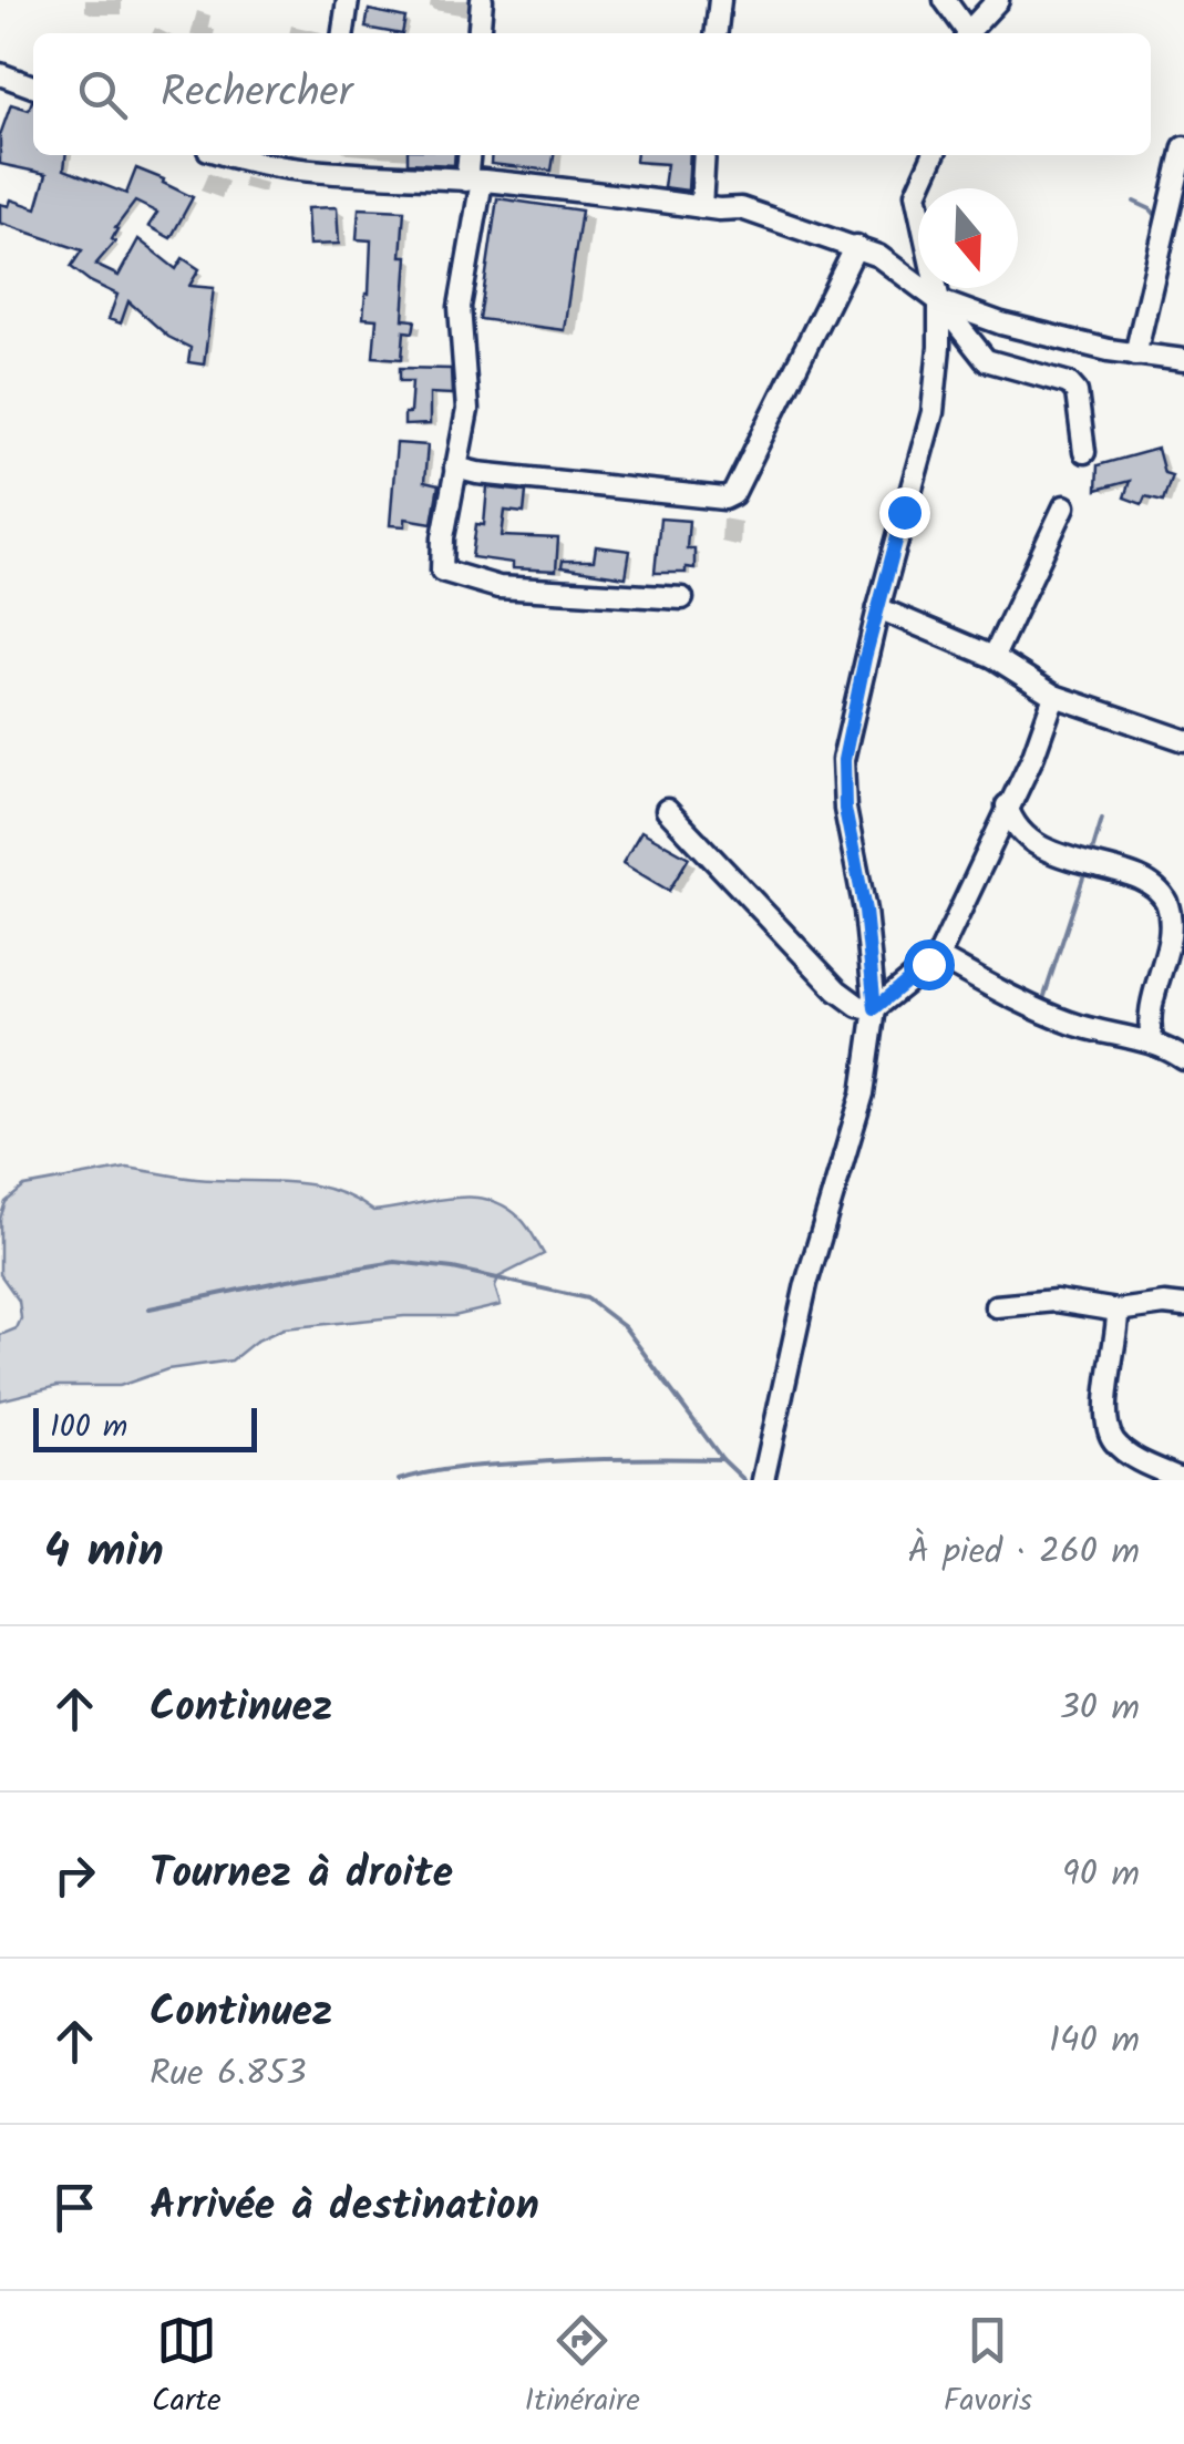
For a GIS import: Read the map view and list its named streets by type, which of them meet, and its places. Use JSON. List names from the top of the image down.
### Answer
{
  "scale_bar": "100 m",
  "north": "bottom",
  "page": {
    "search": "Rechercher",
    "scale": "100 m",
    "heading": ["4 min", "À pied · 260 m"],
    "list": [
      ["Continuez", "30 m"],
      ["Tournez à droite", "90 m"],
      ["Continuez", "Rue 6.853", "140 m"],
      "Arrivée à destination"
    ],
    "nav": ["Carte", "Itinéraire", "Favoris"]
  }
}
